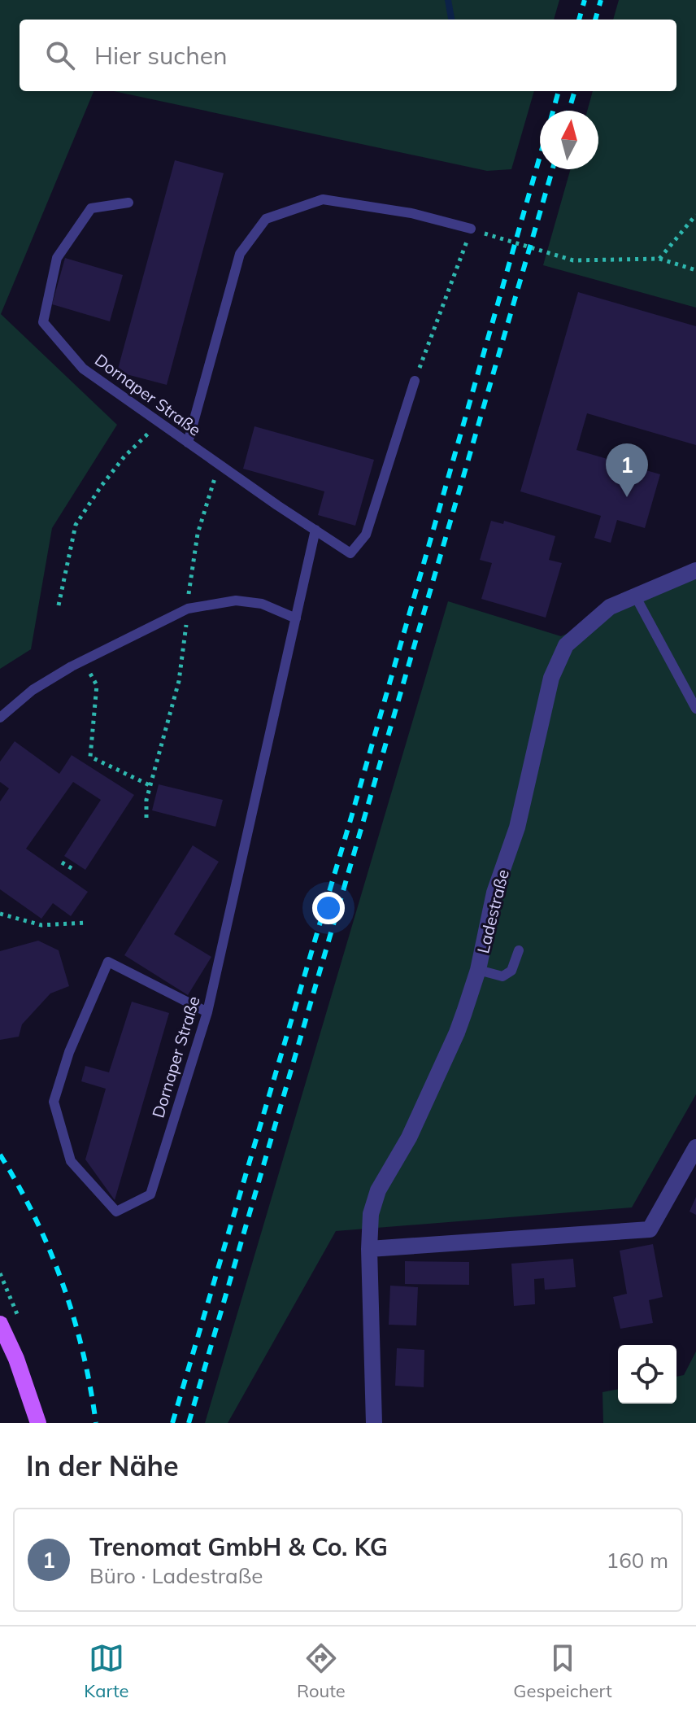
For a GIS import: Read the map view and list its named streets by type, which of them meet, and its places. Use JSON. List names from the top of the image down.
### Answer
{
  "streets": {
    "street": ["Ladestraße"],
    "lane": ["Dornaper Straße"]
  },
  "north": "top",
  "page": {
    "search": "Hier suchen",
    "pins": "1",
    "heading": "In der Nähe",
    "list": [
      {
        "mark": "1",
        "name": "Trenomat GmbH & Co. KG",
        "note": "Büro · Ladestraße",
        "value": "160 m"
      }
    ],
    "nav": ["Karte", "Route", "Gespeichert"]
  }
}
